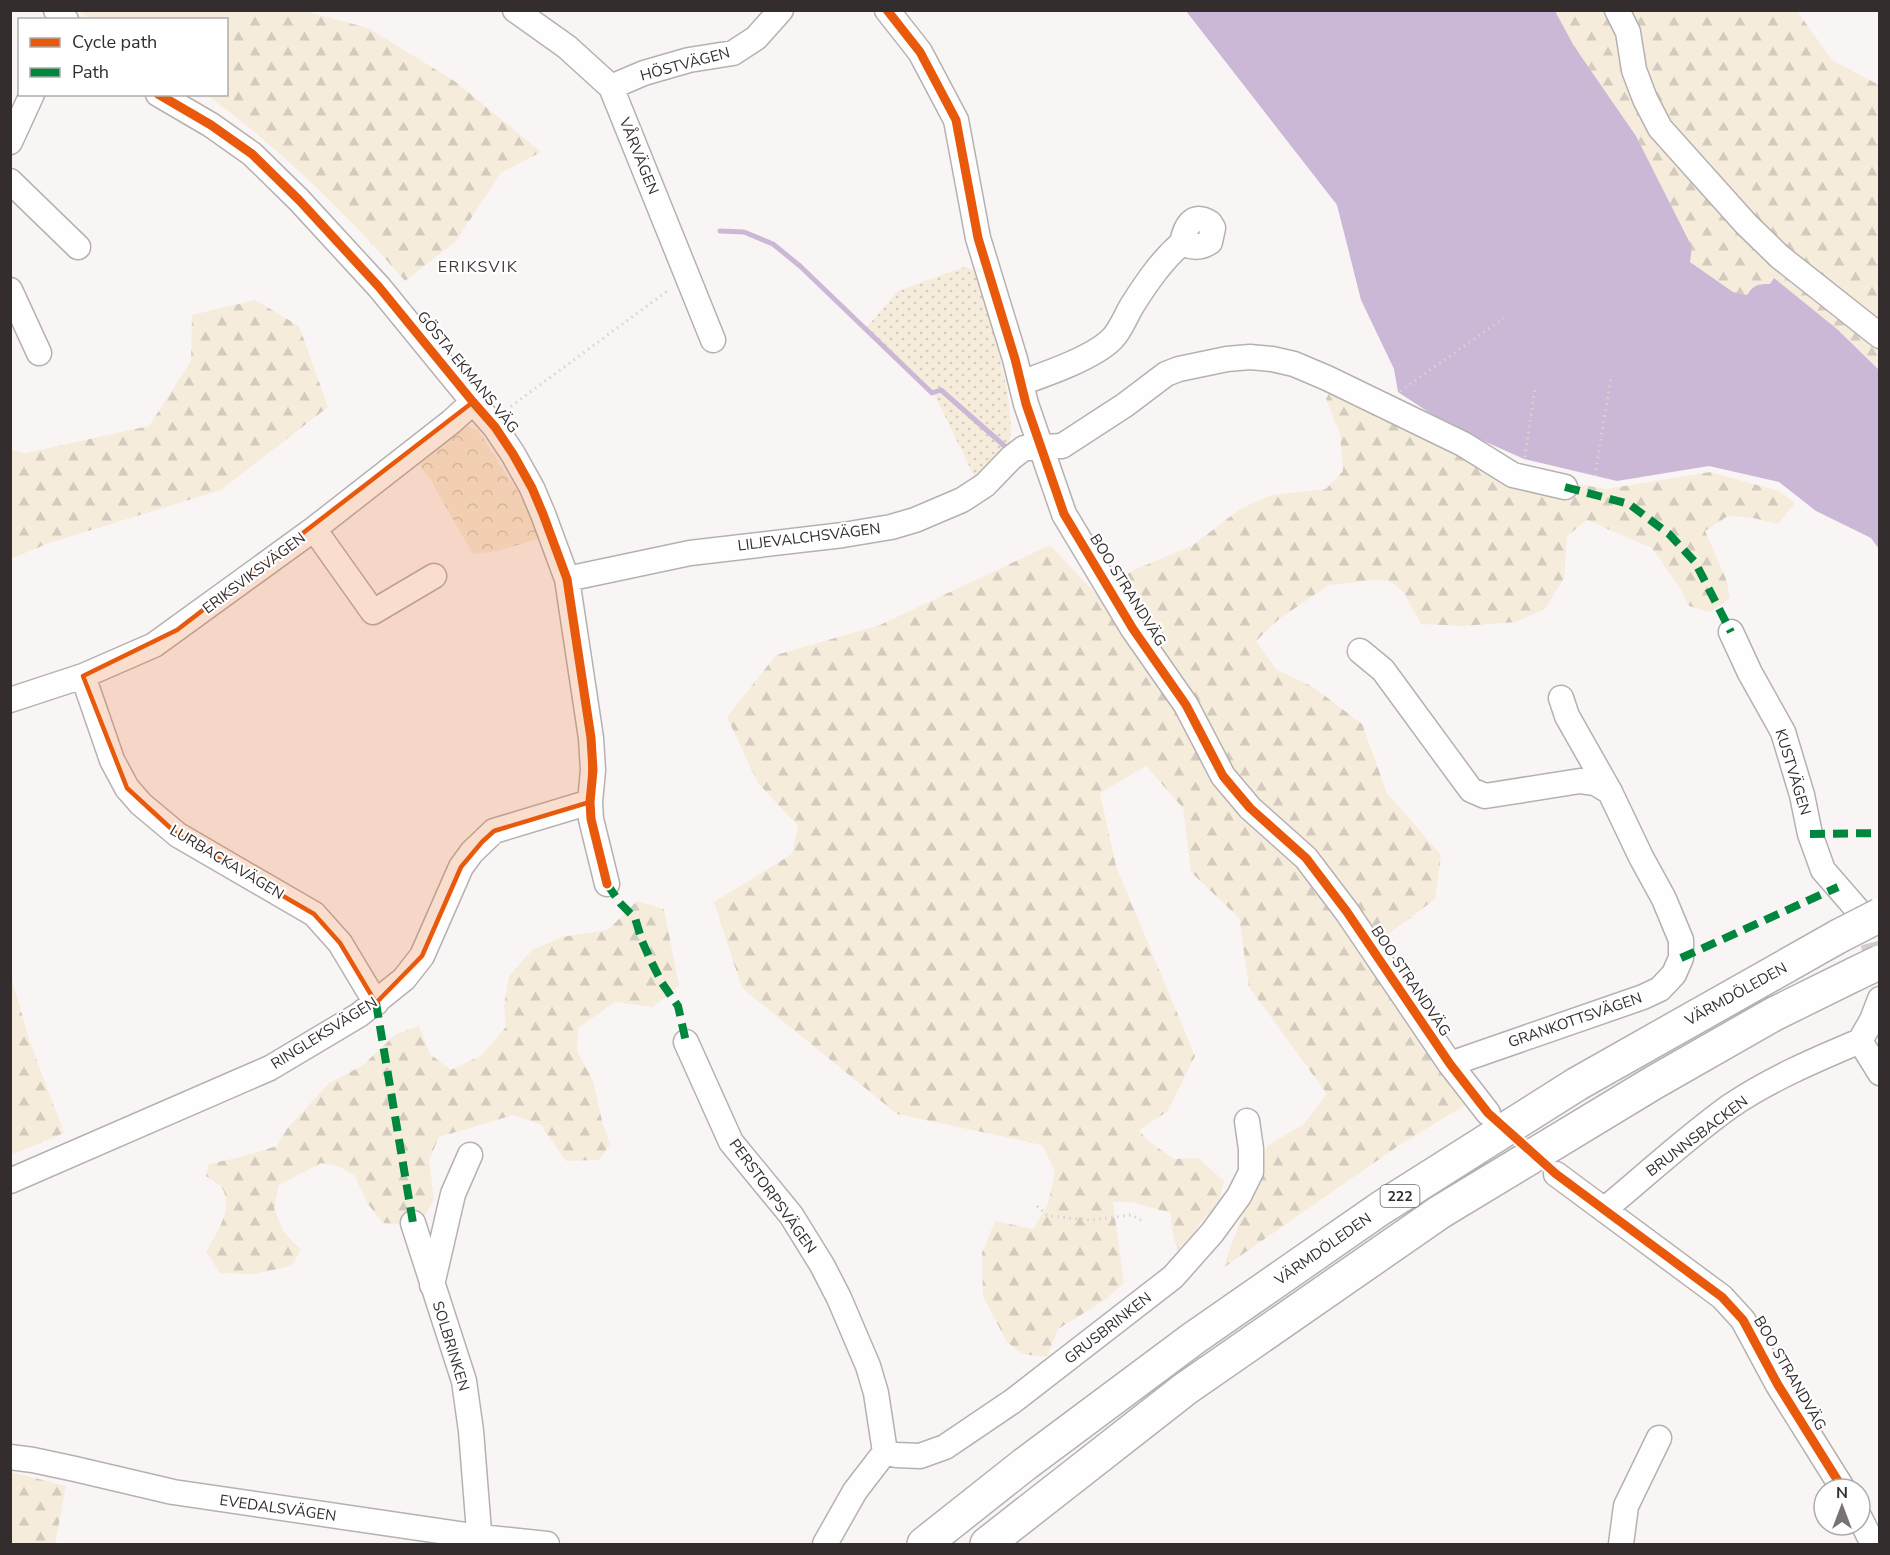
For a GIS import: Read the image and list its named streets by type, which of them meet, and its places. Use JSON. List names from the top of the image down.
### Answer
{
  "streets": {
    "highway": ["VÄRMDÖLEDEN", "222"],
    "street": [
      "HÖSTVÄGEN",
      "VÅRVÄGEN",
      "GÖSTA EKMANS VÄG",
      "LILJEVALCHSVÄGEN",
      "ERIKSVIKSVÄGEN",
      "BOO STRANDVÄG",
      "KUSTVÄGEN",
      "LURBACKAVÄGEN",
      "GRANKOTTSVÄGEN",
      "RINGLEKSVÄGEN",
      "BRUNNSBACKEN",
      "PERSTORPSVÄGEN",
      "GRUSBRINKEN",
      "SOLBRINKEN",
      "EVEDALSVÄGEN"
    ]
  },
  "crossings": [
    ["HÖSTVÄGEN", "VÅRVÄGEN"],
    ["GÖSTA EKMANS VÄG", "LILJEVALCHSVÄGEN"],
    ["GÖSTA EKMANS VÄG", "ERIKSVIKSVÄGEN"],
    ["GÖSTA EKMANS VÄG", "RINGLEKSVÄGEN"],
    ["LILJEVALCHSVÄGEN", "BOO STRANDVÄG"],
    ["ERIKSVIKSVÄGEN", "LURBACKAVÄGEN"],
    ["BOO STRANDVÄG", "GRANKOTTSVÄGEN"],
    ["BOO STRANDVÄG", "BRUNNSBACKEN"],
    ["KUSTVÄGEN", "VÄRMDÖLEDEN"],
    ["LURBACKAVÄGEN", "RINGLEKSVÄGEN"],
    ["PERSTORPSVÄGEN", "GRUSBRINKEN"],
    ["SOLBRINKEN", "EVEDALSVÄGEN"]
  ],
  "districts": ["ERIKSVIK"],
  "legend": ["Cycle path", "Path"],
  "north": "top"
}
